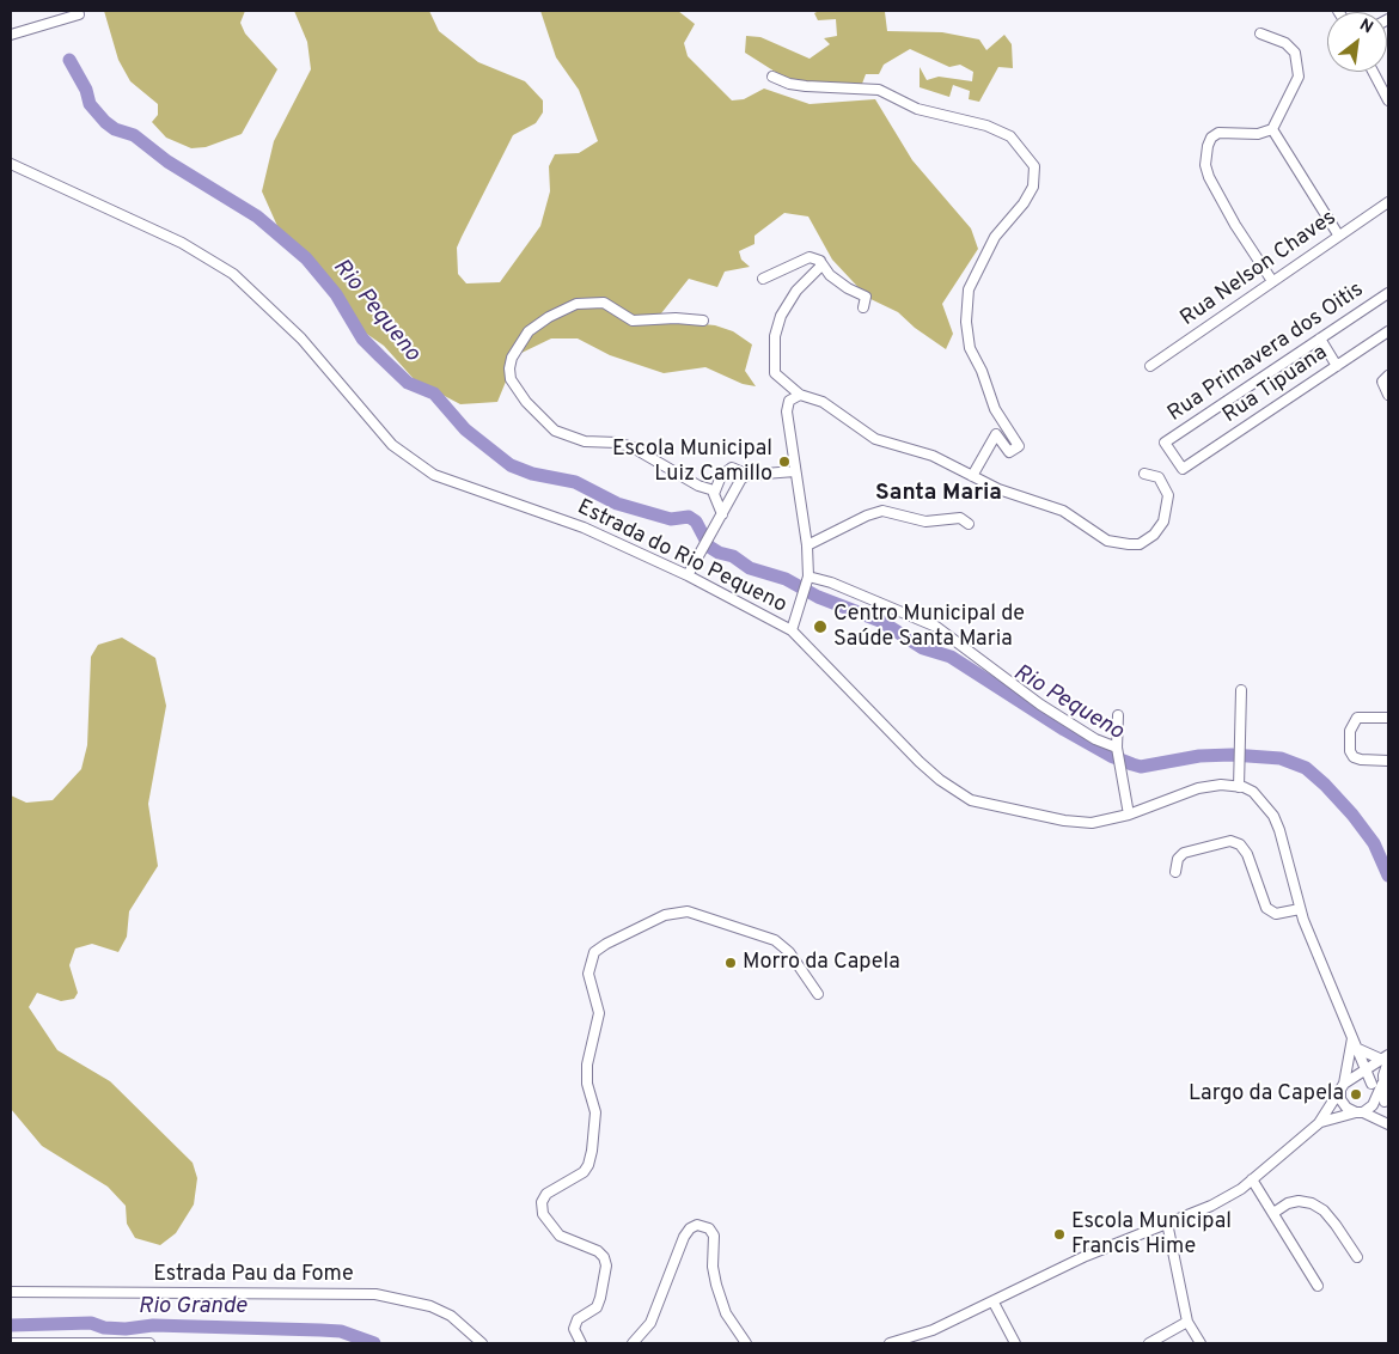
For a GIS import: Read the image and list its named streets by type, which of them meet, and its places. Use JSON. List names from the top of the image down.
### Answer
{
  "streets": {
    "street": [
      "Rua Nelson Chaves",
      "Rua Primavera dos Oitis",
      "Rua Tipuana",
      "Estrada do Rio Pequeno",
      "Estrada Pau da Fome"
    ]
  },
  "crossings": [
    ["Rua Primavera dos Oitis", "Rua Tipuana"]
  ],
  "districts": ["Santa Maria"],
  "water": ["Rio Pequeno", "Rio Grande"],
  "places": [
    "Escola Municipal Luiz Camillo",
    "Centro Municipal de Saúde Santa Maria",
    "Morro da Capela",
    "Largo da Capela",
    "Escola Municipal Francis Hime"
  ],
  "north": "top right"
}
